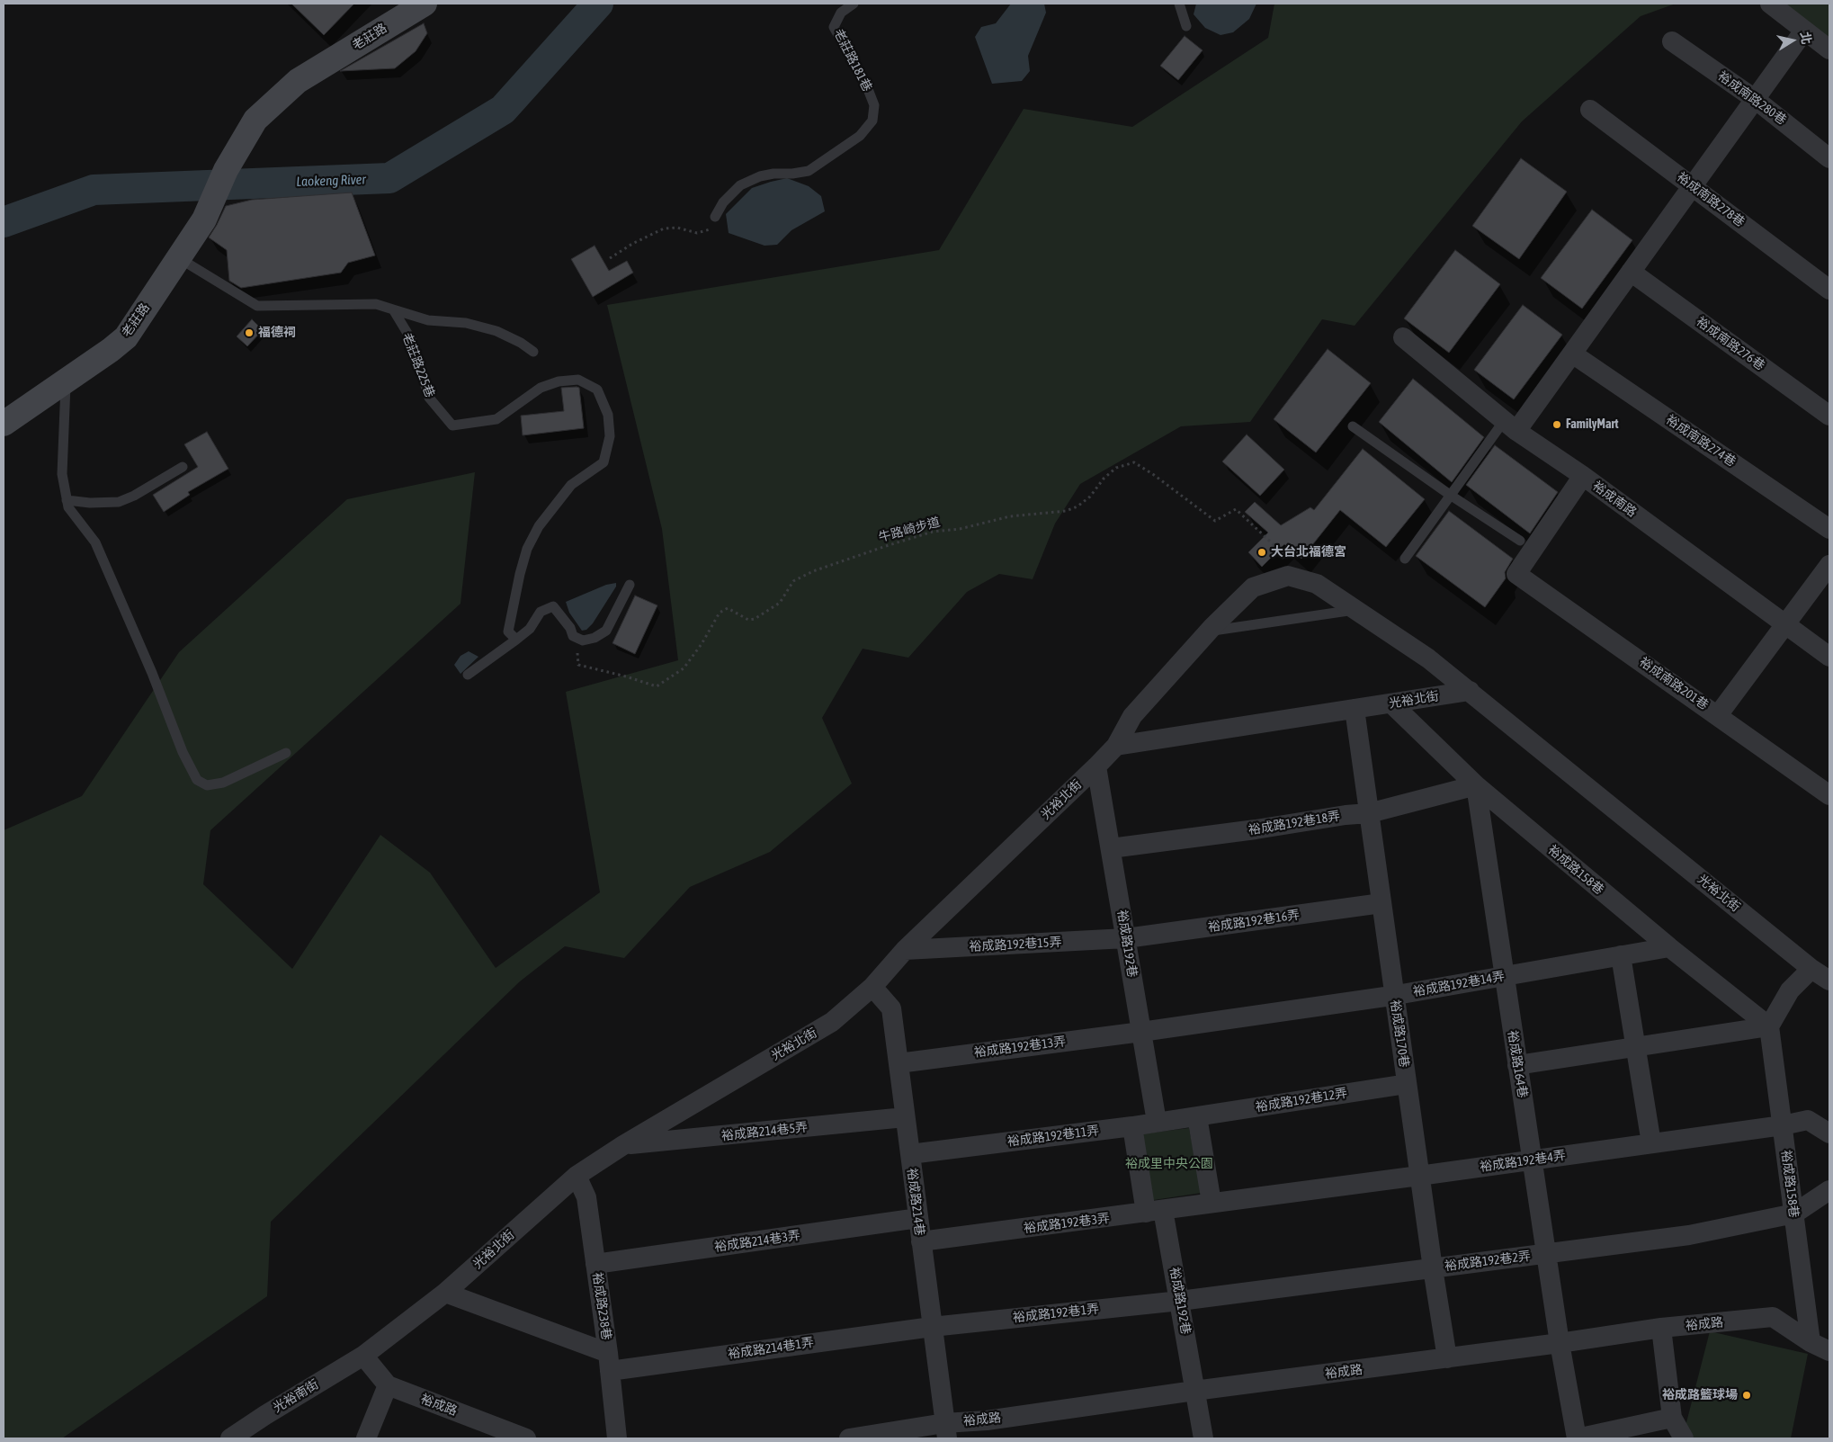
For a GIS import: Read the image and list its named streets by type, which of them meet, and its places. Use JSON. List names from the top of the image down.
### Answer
{
  "streets": {
    "street": [
      "老莊路",
      "裕成南路280巷",
      "裕成南路278巷",
      "裕成南路276巷",
      "裕成南路274巷",
      "裕成南路",
      "裕成南路201巷",
      "光裕北街",
      "裕成路192巷18弄",
      "裕成路158巷",
      "裕成路192巷16弄",
      "裕成路192巷",
      "裕成路192巷15弄",
      "裕成路192巷14弄",
      "裕成路170巷",
      "裕成路192巷13弄",
      "裕成路164巷",
      "裕成路192巷12弄",
      "裕成路214巷5弄",
      "裕成路192巷11弄",
      "裕成路192巷4弄",
      "裕成路214巷",
      "裕成路192巷3弄",
      "裕成路214巷3弄",
      "裕成路192巷2弄",
      "裕成路238巷",
      "裕成路192巷1弄",
      "裕成路",
      "裕成路214巷1弄",
      "光裕南街"
    ],
    "lane": ["老莊路181巷", "老莊路225巷"],
    "path": ["牛路崎步道"]
  },
  "crossings": [
    ["裕成南路", "裕成南路201巷"],
    ["光裕北街", "裕成路158巷"],
    ["光裕北街", "裕成路192巷"],
    ["光裕北街", "裕成路192巷15弄"],
    ["光裕北街", "裕成路170巷"],
    ["光裕北街", "裕成路214巷5弄"],
    ["光裕北街", "裕成路214巷"],
    ["光裕北街", "裕成路238巷"],
    ["光裕北街", "光裕南街"],
    ["裕成路192巷18弄", "裕成路158巷"],
    ["裕成路192巷18弄", "裕成路192巷"],
    ["裕成路192巷18弄", "裕成路170巷"],
    ["裕成路192巷18弄", "裕成路164巷"],
    ["裕成路158巷", "裕成路192巷14弄"],
    ["裕成路158巷", "裕成路164巷"],
    ["裕成路158巷", "裕成路192巷4弄"],
    ["裕成路158巷", "裕成路192巷2弄"],
    ["裕成路158巷", "裕成路"],
    ["裕成路192巷16弄", "裕成路192巷"],
    ["裕成路192巷16弄", "裕成路192巷15弄"],
    ["裕成路192巷16弄", "裕成路170巷"],
    ["裕成路192巷", "裕成路192巷15弄"],
    ["裕成路192巷", "裕成路192巷14弄"],
    ["裕成路192巷", "裕成路192巷13弄"],
    ["裕成路192巷", "裕成路192巷11弄"],
    ["裕成路192巷", "裕成路192巷3弄"],
    ["裕成路192巷", "裕成路192巷2弄"],
    ["裕成路192巷", "裕成路192巷1弄"],
    ["裕成路192巷", "裕成路"],
    ["裕成路192巷14弄", "裕成路170巷"],
    ["裕成路192巷14弄", "裕成路192巷13弄"],
    ["裕成路192巷14弄", "裕成路164巷"],
    ["裕成路170巷", "裕成路192巷12弄"],
    ["裕成路170巷", "裕成路192巷4弄"],
    ["裕成路170巷", "裕成路192巷2弄"],
    ["裕成路170巷", "裕成路"],
    ["裕成路192巷13弄", "裕成路214巷"],
    ["裕成路164巷", "裕成路192巷4弄"],
    ["裕成路164巷", "裕成路192巷2弄"],
    ["裕成路164巷", "裕成路"],
    ["裕成路192巷12弄", "裕成路192巷11弄"],
    ["裕成路214巷5弄", "裕成路214巷"],
    ["裕成路192巷11弄", "裕成路214巷"],
    ["裕成路192巷4弄", "裕成路192巷3弄"],
    ["裕成路214巷", "裕成路192巷3弄"],
    ["裕成路214巷", "裕成路214巷3弄"],
    ["裕成路214巷", "裕成路192巷1弄"],
    ["裕成路214巷", "裕成路"],
    ["裕成路214巷", "裕成路214巷1弄"],
    ["裕成路214巷3弄", "裕成路238巷"],
    ["裕成路192巷2弄", "裕成路192巷1弄"],
    ["裕成路238巷", "裕成路214巷1弄"],
    ["裕成路192巷1弄", "裕成路214巷1弄"]
  ],
  "water": ["Laokeng River"],
  "parks": ["裕成里中央公園"],
  "places": [
    "福德祠",
    "FamilyMart",
    "大台北福德宮",
    "裕成路籃球場"
  ],
  "north": "right"
}
